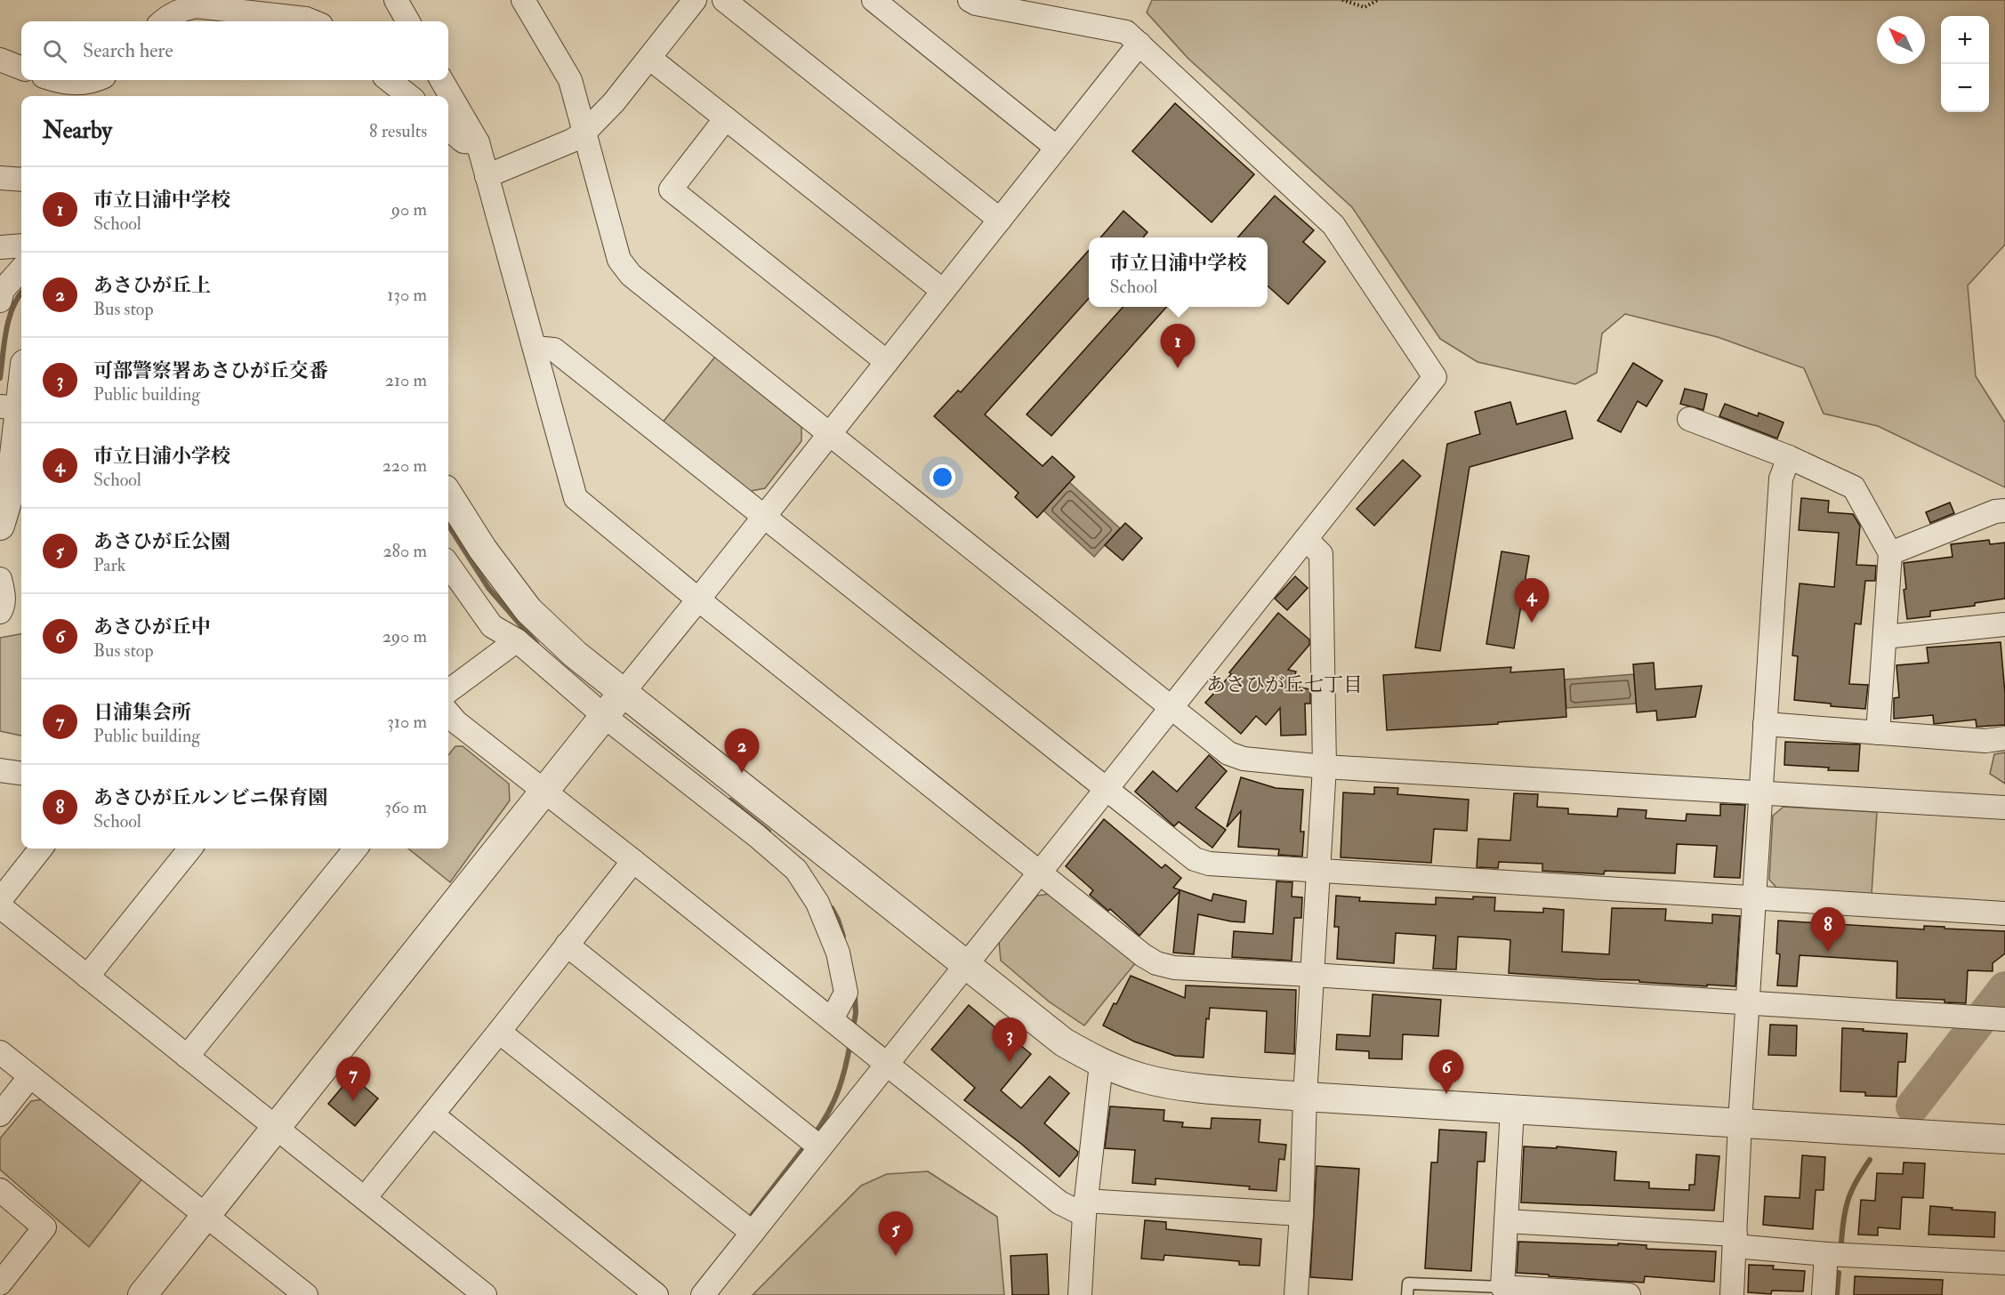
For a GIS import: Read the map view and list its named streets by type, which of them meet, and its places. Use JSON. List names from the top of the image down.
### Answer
{
  "districts": ["あさひが丘七丁目"],
  "north": "top left",
  "page": {
    "map_buttons": ["+", "−"],
    "search": "Search here",
    "heading": ["Nearby", "8 results"],
    "list": [
      {
        "mark": "1",
        "name": "市立日浦中学校",
        "note": "School",
        "value": "90 m"
      },
      {
        "mark": "2",
        "name": "あさひが丘上",
        "note": "Bus stop",
        "value": "130 m"
      },
      {
        "mark": "3",
        "name": "可部警察署あさひが丘交番",
        "note": "Public building",
        "value": "210 m"
      },
      {
        "mark": "4",
        "name": "市立日浦小学校",
        "note": "School",
        "value": "220 m"
      },
      {
        "mark": "5",
        "name": "あさひが丘公園",
        "note": "Park",
        "value": "280 m"
      },
      {
        "mark": "6",
        "name": "あさひが丘中",
        "note": "Bus stop",
        "value": "290 m"
      },
      {
        "mark": "7",
        "name": "日浦集会所",
        "note": "Public building",
        "value": "310 m"
      },
      {
        "mark": "8",
        "name": "あさひが丘ルンビニ保育園",
        "note": "School",
        "value": "360 m"
      }
    ],
    "popup": ["市立日浦中学校", "School"],
    "pins": [
      "1",
      "4",
      "2",
      "8",
      "3",
      "6",
      "7",
      "5"
    ]
  }
}
